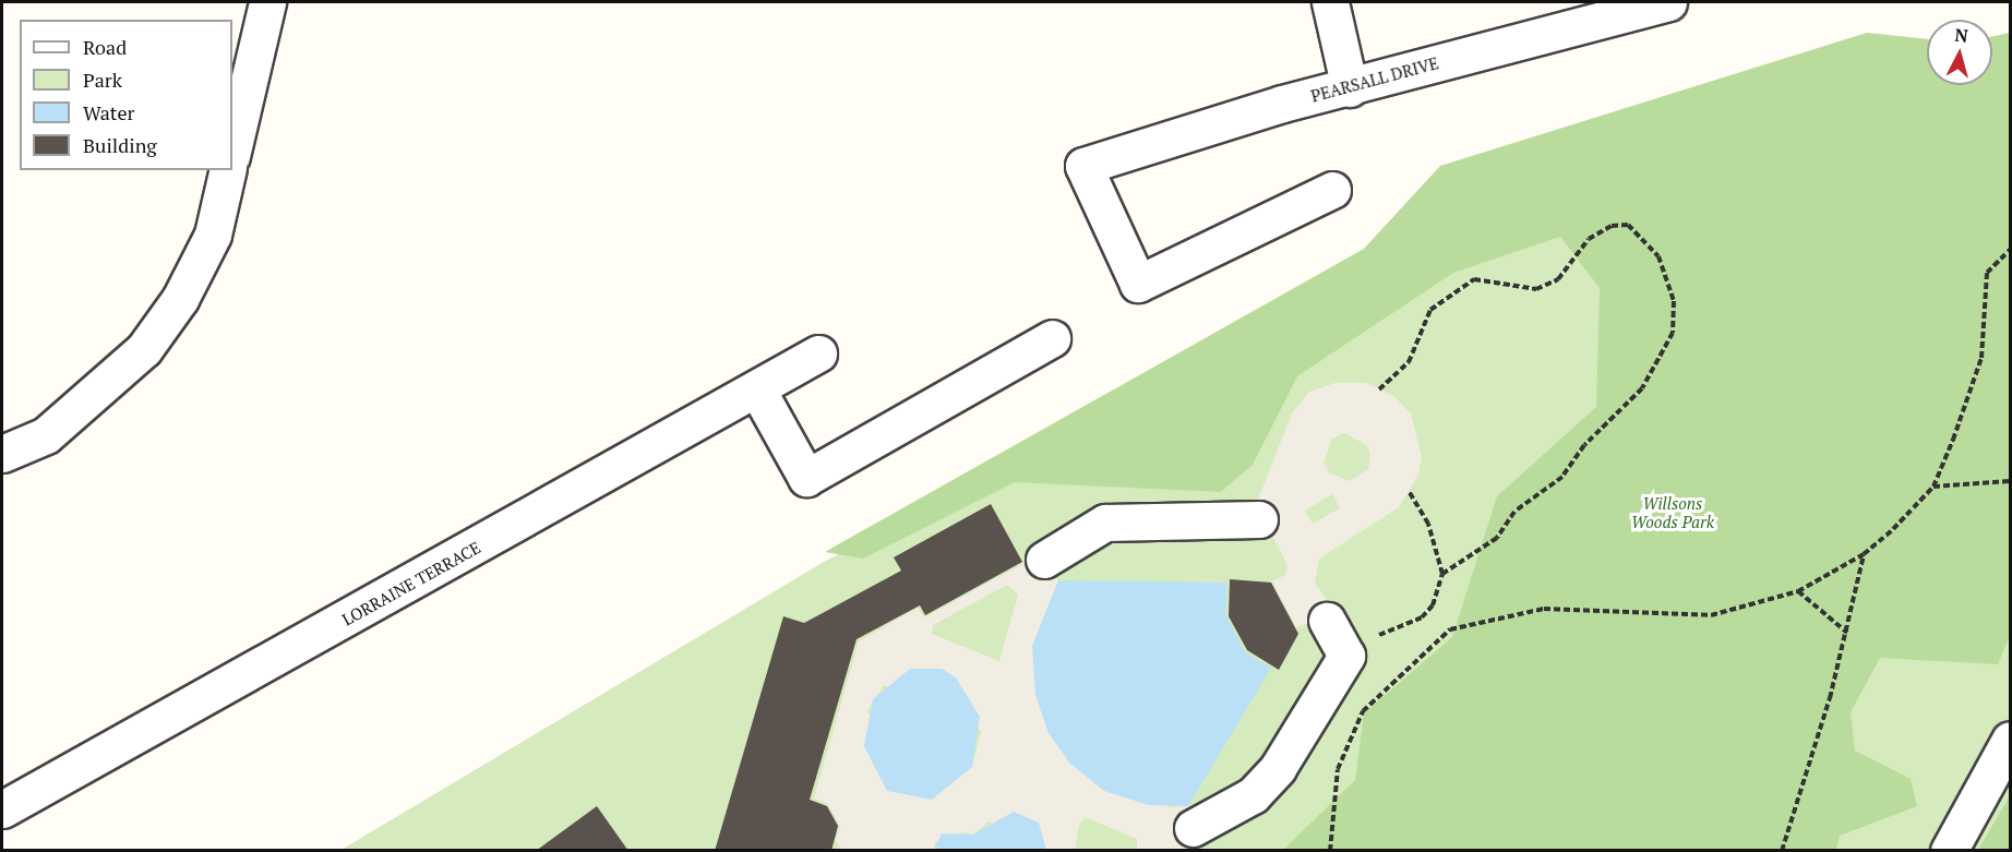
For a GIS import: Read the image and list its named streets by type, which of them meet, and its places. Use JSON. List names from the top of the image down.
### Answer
{
  "streets": {
    "street": ["PEARSALL DRIVE", "LORRAINE TERRACE"]
  },
  "parks": ["Willsons Woods Park"],
  "legend": [
    "Road",
    "Park",
    "Water",
    "Building"
  ],
  "north": "top"
}
